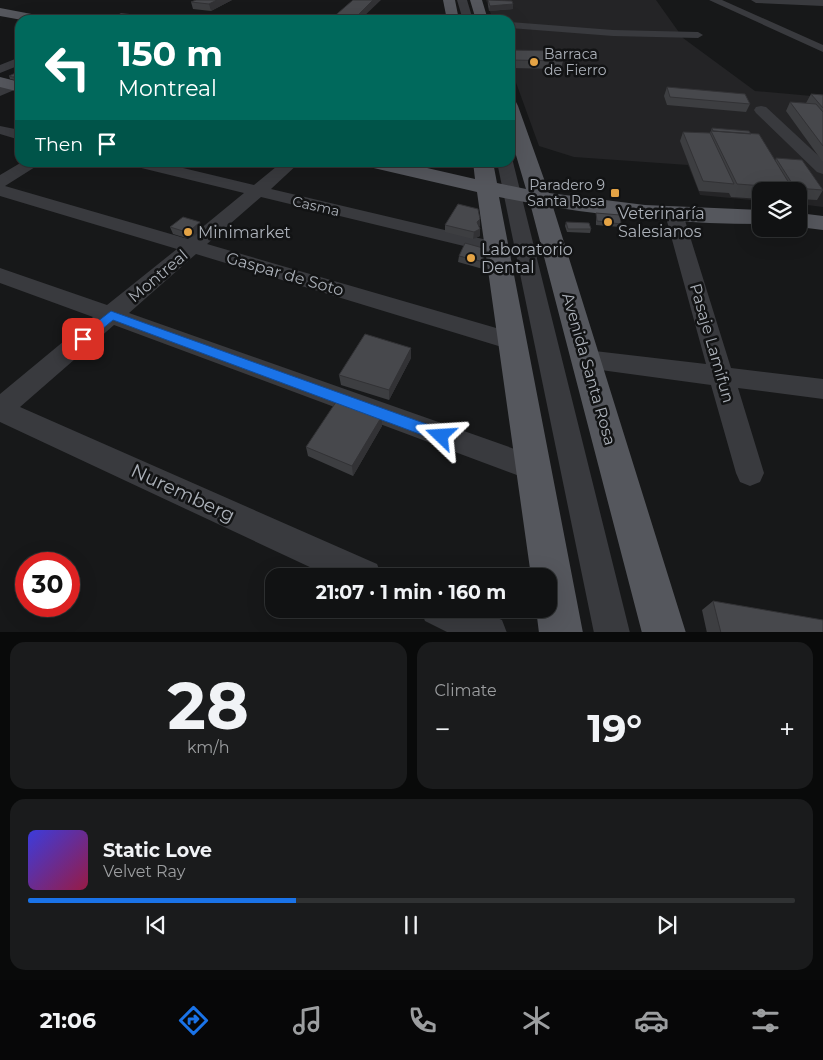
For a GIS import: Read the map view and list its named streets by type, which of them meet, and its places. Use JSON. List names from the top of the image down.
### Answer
{
  "streets": {
    "main road": ["Avenida Santa Rosa"],
    "street": [
      "Casma",
      "Gaspar de Soto",
      "Montreal",
      "Pasaje Lamifun",
      "Nuremberg"
    ]
  },
  "crossings": [
    ["Casma", "Montreal"],
    ["Casma", "Avenida Santa Rosa"],
    ["Gaspar de Soto", "Montreal"],
    ["Gaspar de Soto", "Avenida Santa Rosa"],
    ["Montreal", "Nuremberg"]
  ],
  "places": {
    "other": [
      "Barraca de Fierro",
      "Veterinaría Salesianos",
      "Minimarket",
      "Laboratorio Dental"
    ],
    "transit": ["Paradero 9 Santa Rosa"]
  },
  "page": {
    "turn": ["150 m", "Montreal"],
    "then": "Then",
    "limit": "30",
    "trip": "21:07 · 1 min · 160 m",
    "tile": [
      ["28", "km/h"],
      "Climate"
    ],
    "heat": ["−", "19°", "+"],
    "song": ["Static Love", "Velvet Ray"],
    "tabs": "21:06"
  }
}
